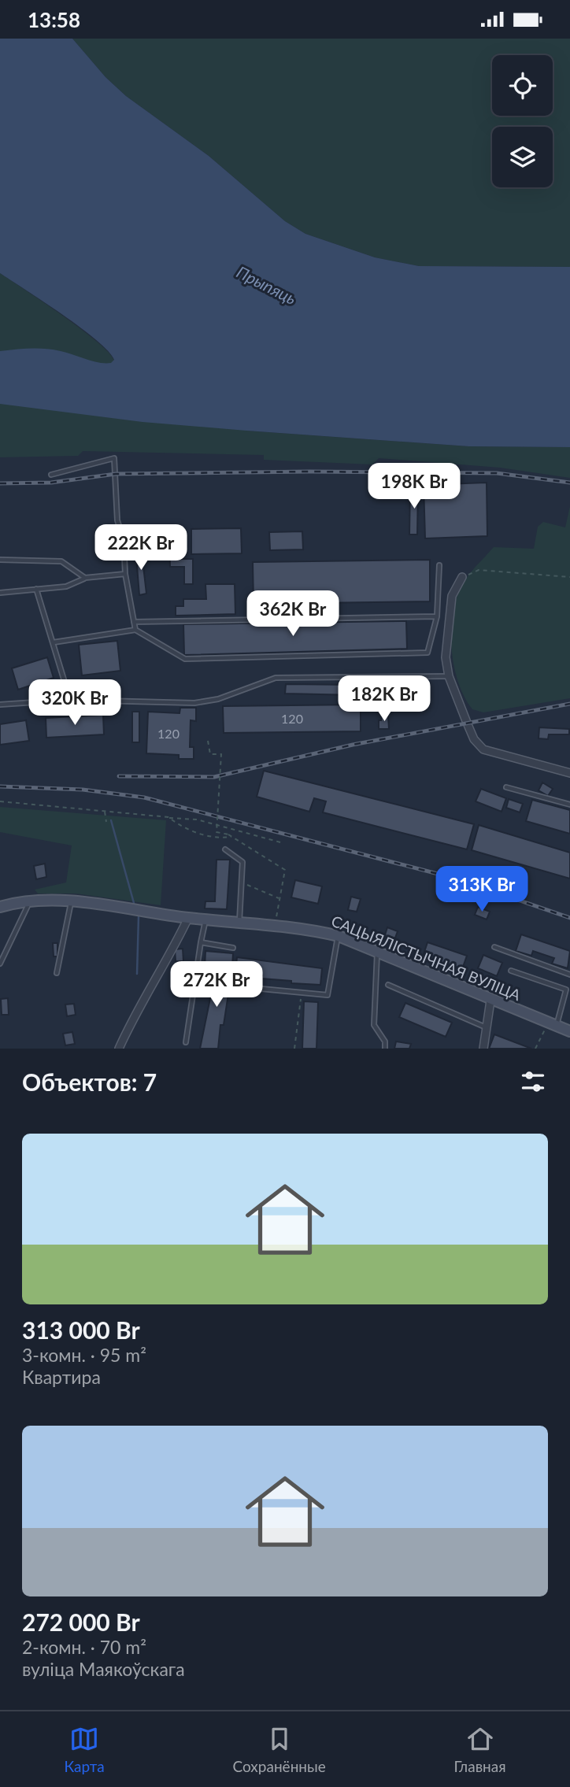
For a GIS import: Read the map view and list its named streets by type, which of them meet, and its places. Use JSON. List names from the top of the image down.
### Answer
{
  "streets": {
    "street": ["САЦЫЯЛІСТЫЧНАЯ ВУЛІЦА"]
  },
  "water": ["Прыпяць"],
  "house_numbers": ["120", "120"],
  "page": {
    "status": "13:58",
    "price": [
      "198K Br",
      "222K Br",
      "362K Br",
      "182K Br",
      "320K Br",
      "313K Br",
      "272K Br"
    ],
    "heading": "Объектов: 7",
    "list": [
      {
        "name": "313 000 Br",
        "note": "3-комн. · 95 m² · Квартира"
      },
      {
        "name": "272 000 Br",
        "note": "2-комн. · 70 m² · вуліца Маякоўскага"
      }
    ],
    "tabs": ["Карта", "Сохранённые", "Главная"]
  }
}
